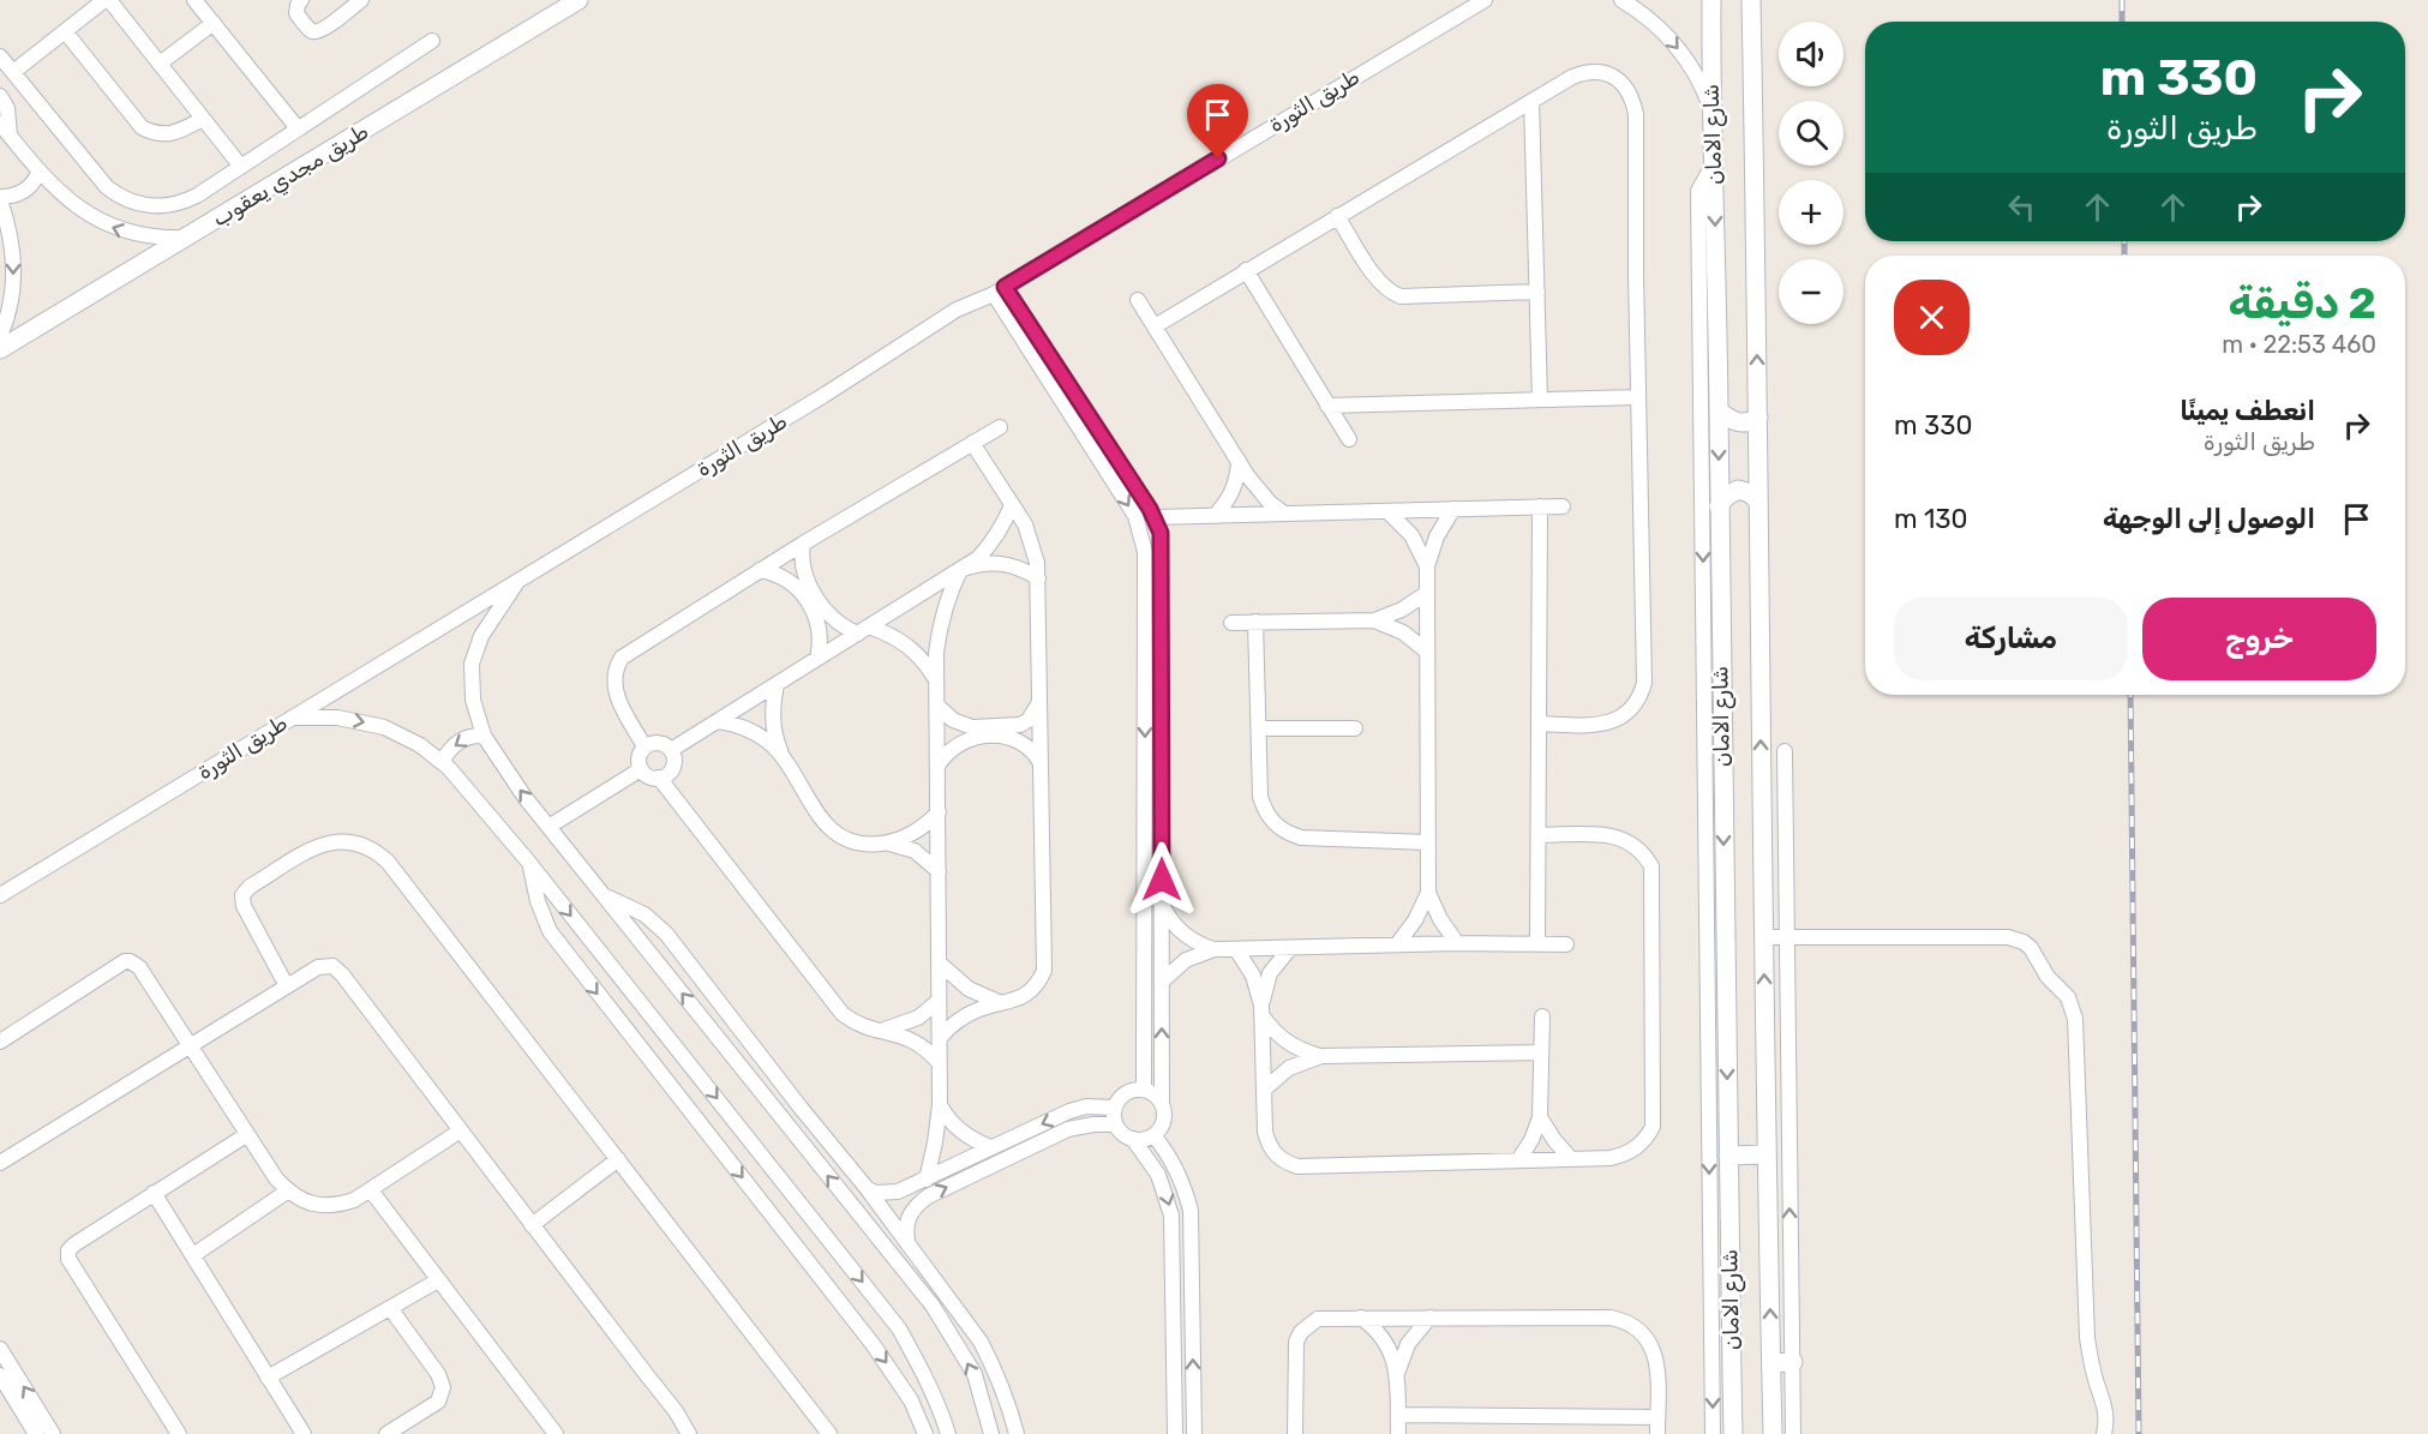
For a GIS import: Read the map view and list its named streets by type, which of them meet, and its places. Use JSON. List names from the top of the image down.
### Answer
{
  "streets": {
    "street": ["طريق الثورة", "شارع الامان", "طريق مجدي يعقوب"]
  },
  "page": {
    "map_buttons": ["+", "−"],
    "turn": ["330 m", "طريق الثورة"],
    "heading": ["2 دقيقة", "460 m · 22:53"],
    "list": [
      {
        "name": "انعطف يمينًا",
        "note": "طريق الثورة",
        "value": "330 m"
      },
      {
        "name": "الوصول إلى الوجهة",
        "value": "130 m"
      }
    ],
    "buttons": ["خروج", "مشاركة"]
  }
}
